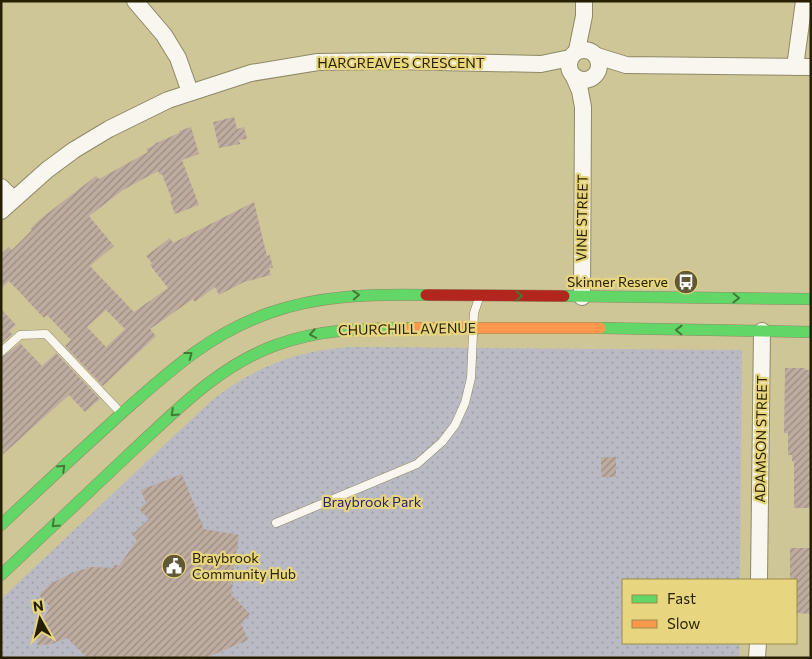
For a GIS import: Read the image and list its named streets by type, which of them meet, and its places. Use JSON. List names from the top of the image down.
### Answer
{
  "streets": {
    "main road": ["VINE STREET", "CHURCHILL AVENUE"],
    "street": ["HARGREAVES CRESCENT", "ADAMSON STREET"]
  },
  "crossings": [
    ["HARGREAVES CRESCENT", "VINE STREET"],
    ["VINE STREET", "CHURCHILL AVENUE"],
    ["CHURCHILL AVENUE", "ADAMSON STREET"]
  ],
  "parks": ["Braybrook Park"],
  "places": {
    "bus stop": ["Skinner Reserve"],
    "public building": ["Braybrook Community Hub"]
  },
  "legend": ["Fast", "Slow"],
  "north": "top"
}
